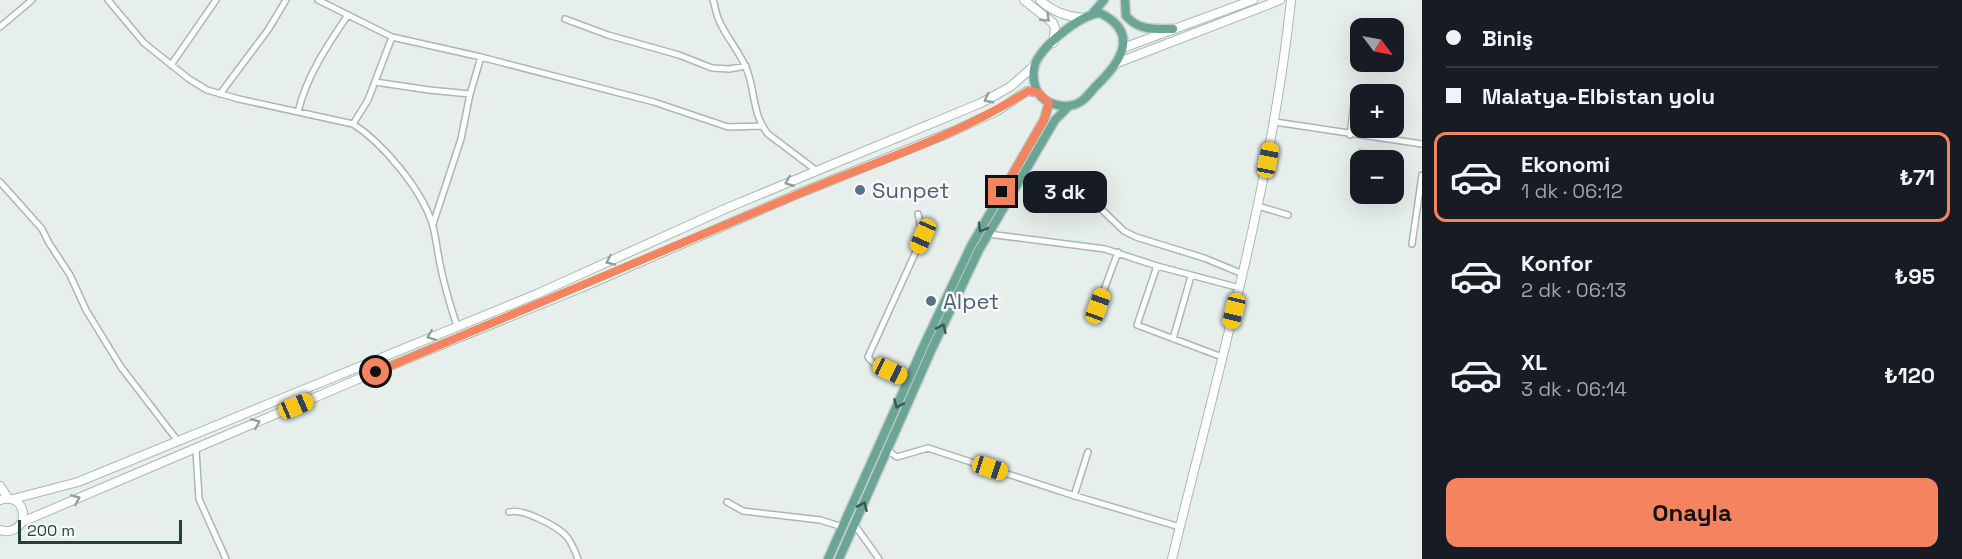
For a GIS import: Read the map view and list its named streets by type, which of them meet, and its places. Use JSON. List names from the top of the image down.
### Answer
{
  "places": ["Sunpet", "Alpet"],
  "scale_bar": "200 m",
  "north": "bottom right",
  "page": {
    "banner": ["Biniş", "Malatya-Elbistan yolu"],
    "map_buttons": ["+", "−"],
    "list": [
      {
        "name": "Ekonomi",
        "note": "1 dk · 06:12",
        "value": "₺71"
      },
      {
        "name": "Konfor",
        "note": "2 dk · 06:13",
        "value": "₺95"
      },
      {
        "name": "XL",
        "note": "3 dk · 06:14",
        "value": "₺120"
      }
    ],
    "bubble": "3 dk",
    "buttons": "Onayla",
    "scale": "200 m"
  }
}
